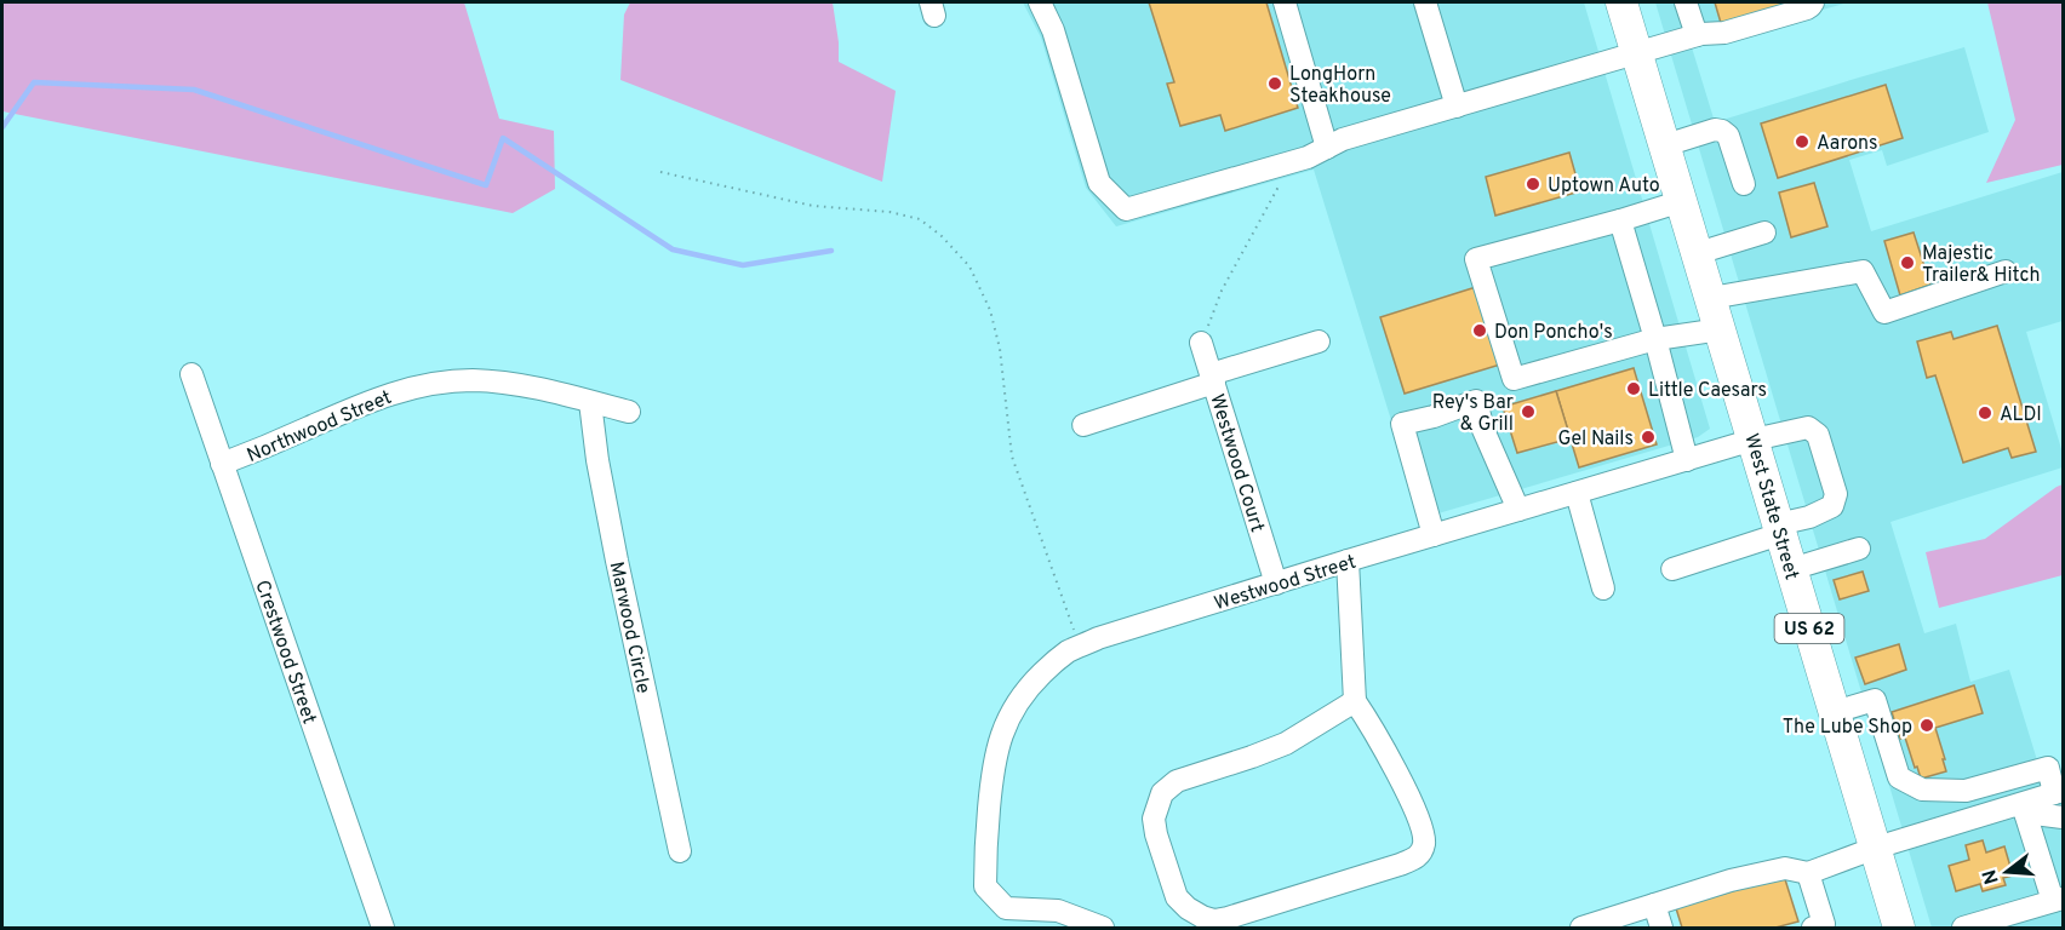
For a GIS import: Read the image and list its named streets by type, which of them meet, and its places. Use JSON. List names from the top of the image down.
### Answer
{
  "streets": {
    "highway": ["West State Street", "US 62"],
    "street": [
      "Northwood Street",
      "Westwood Court",
      "Westwood Street",
      "Marwood Circle",
      "Crestwood Street"
    ]
  },
  "crossings": [
    ["Northwood Street", "Marwood Circle"],
    ["Northwood Street", "Crestwood Street"],
    ["Westwood Court", "Westwood Street"],
    ["West State Street", "Westwood Street"]
  ],
  "places": [
    "LongHorn Steakhouse",
    "Aarons",
    "Uptown Auto",
    "Majestic Trailer& Hitch",
    "Don Poncho's",
    "Little Caesars",
    "Rey's Bar & Grill",
    "ALDI",
    "Gel Nails",
    "The Lube Shop"
  ],
  "north": "left"
}
